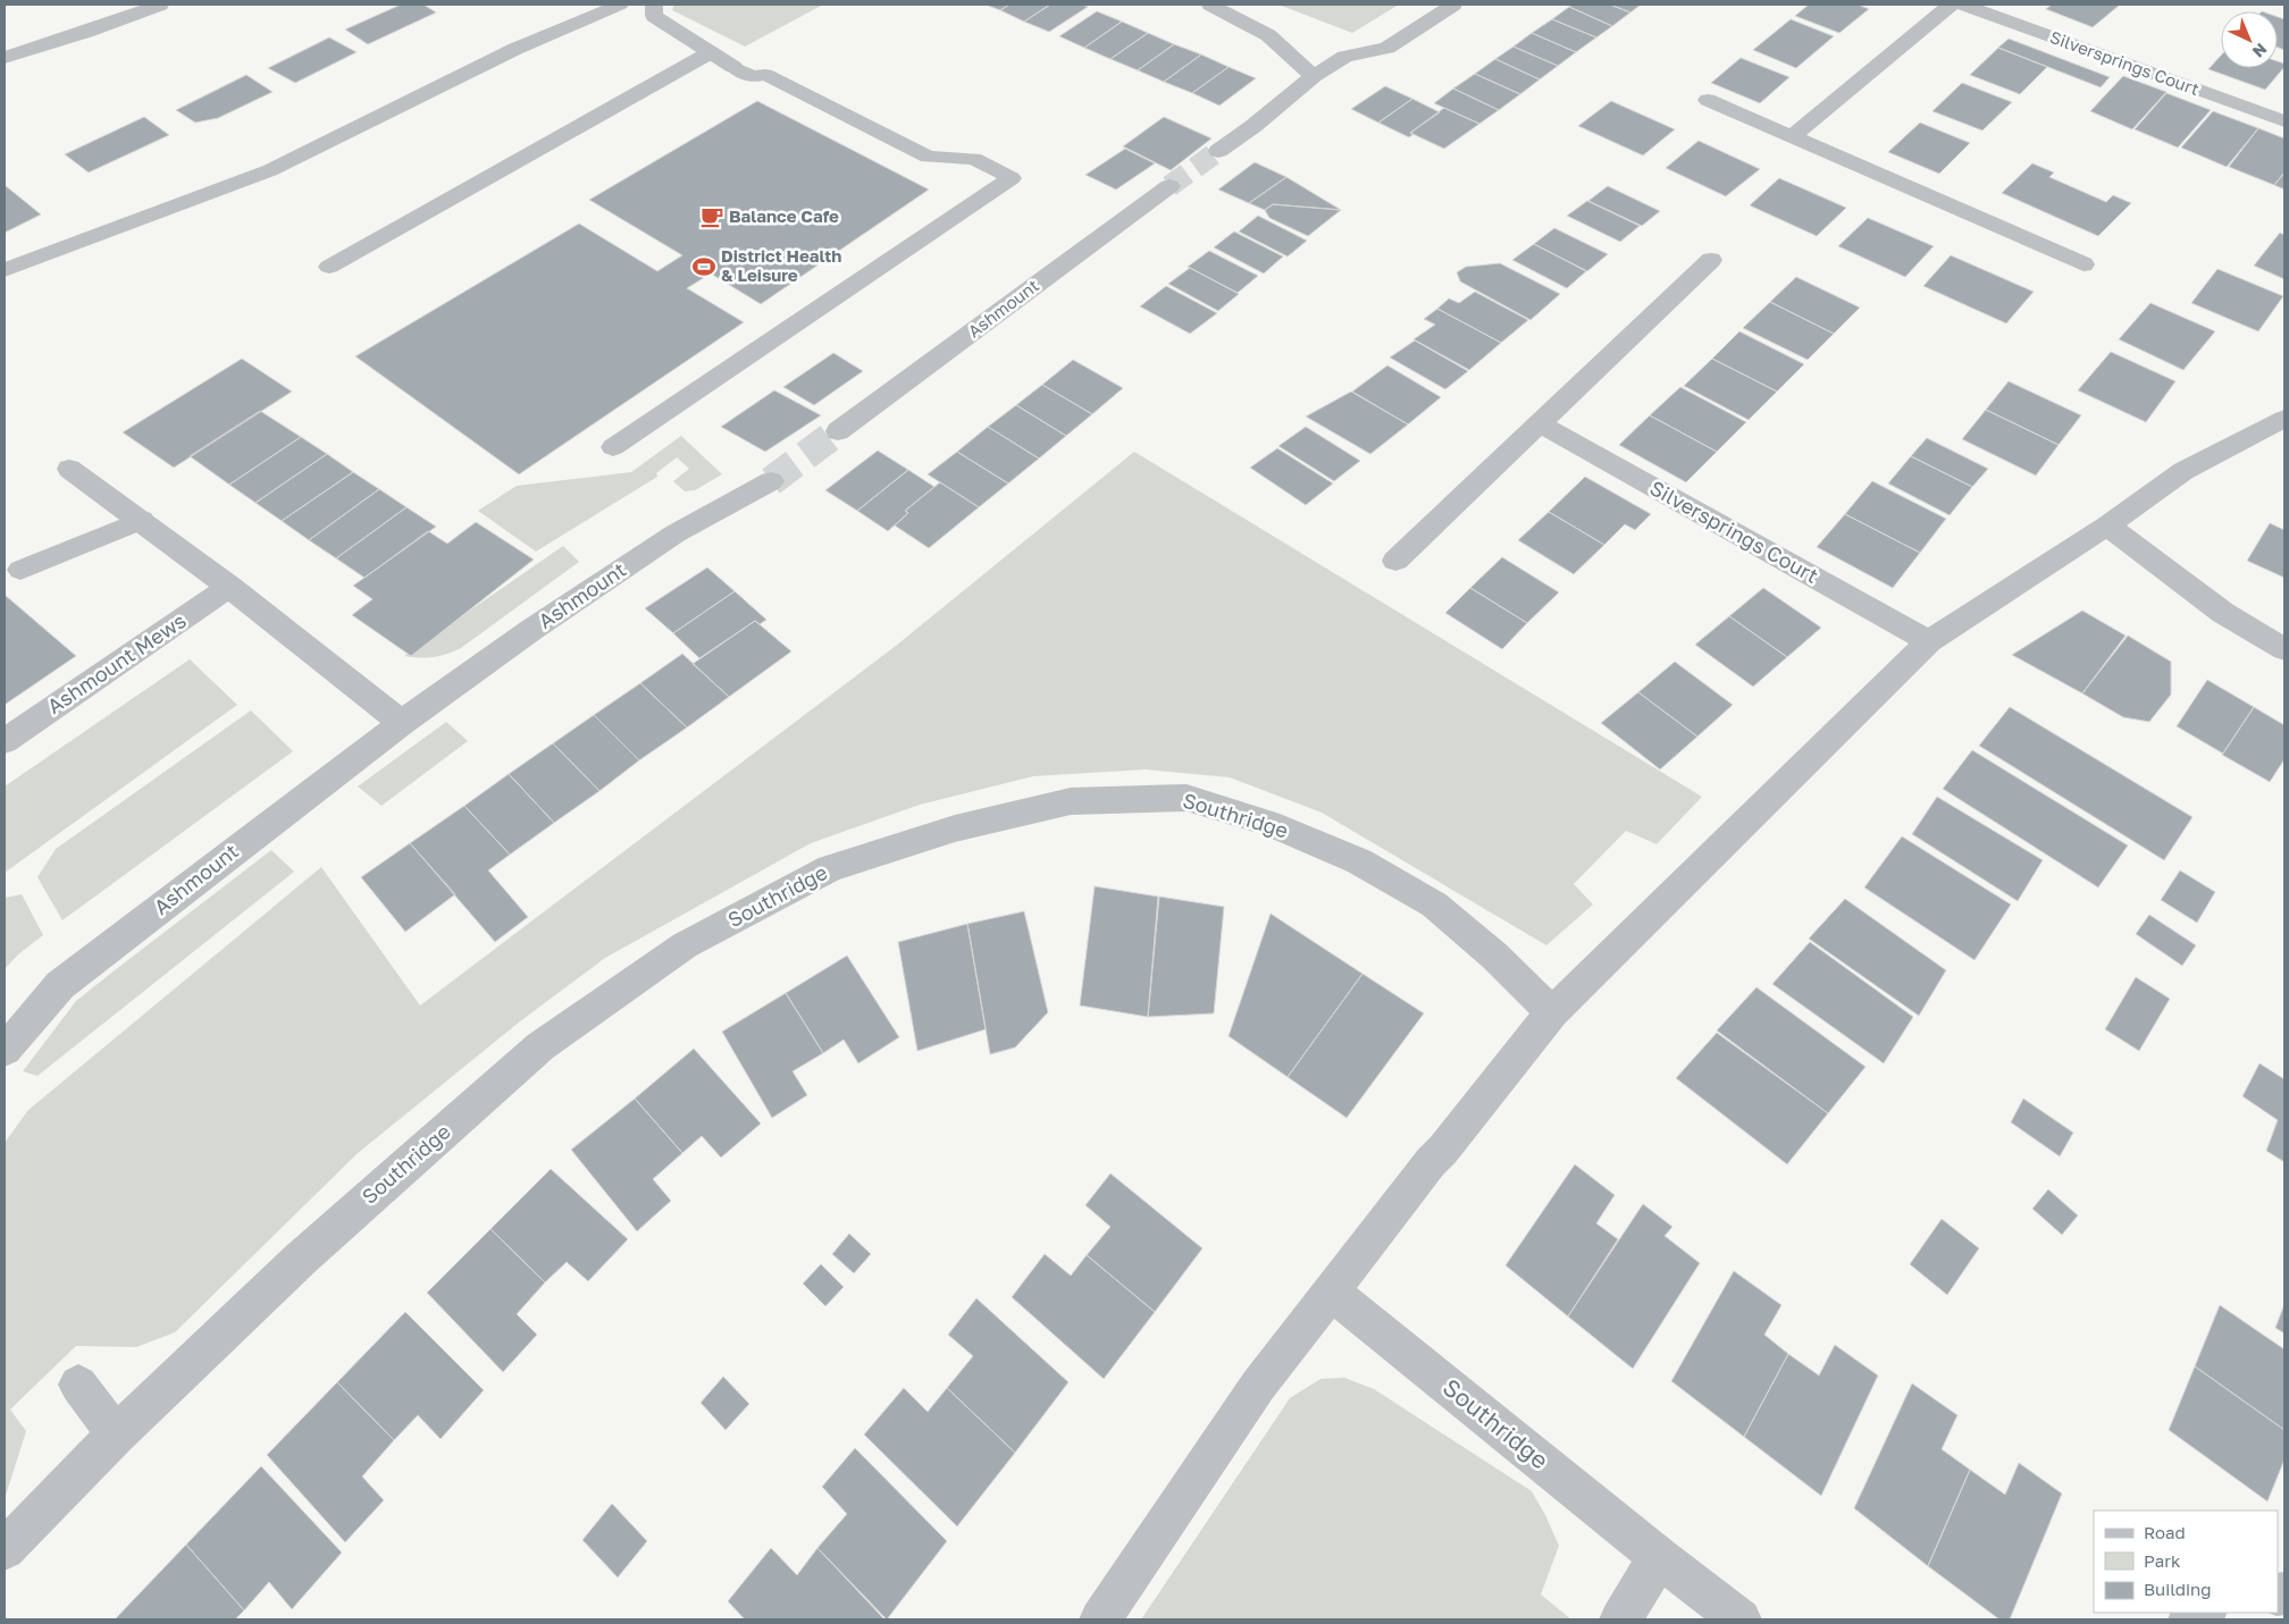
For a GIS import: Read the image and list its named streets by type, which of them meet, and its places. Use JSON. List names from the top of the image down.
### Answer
{
  "streets": {
    "street": [
      "Silversprings Court",
      "Ashmount",
      "Ashmount Mews",
      "Southridge"
    ]
  },
  "places": {
    "cafe": ["Balance Cafe"],
    "sports": ["District Health & Leisure"]
  },
  "legend": ["Road", "Park", "Building"],
  "north": "bottom right"
}
